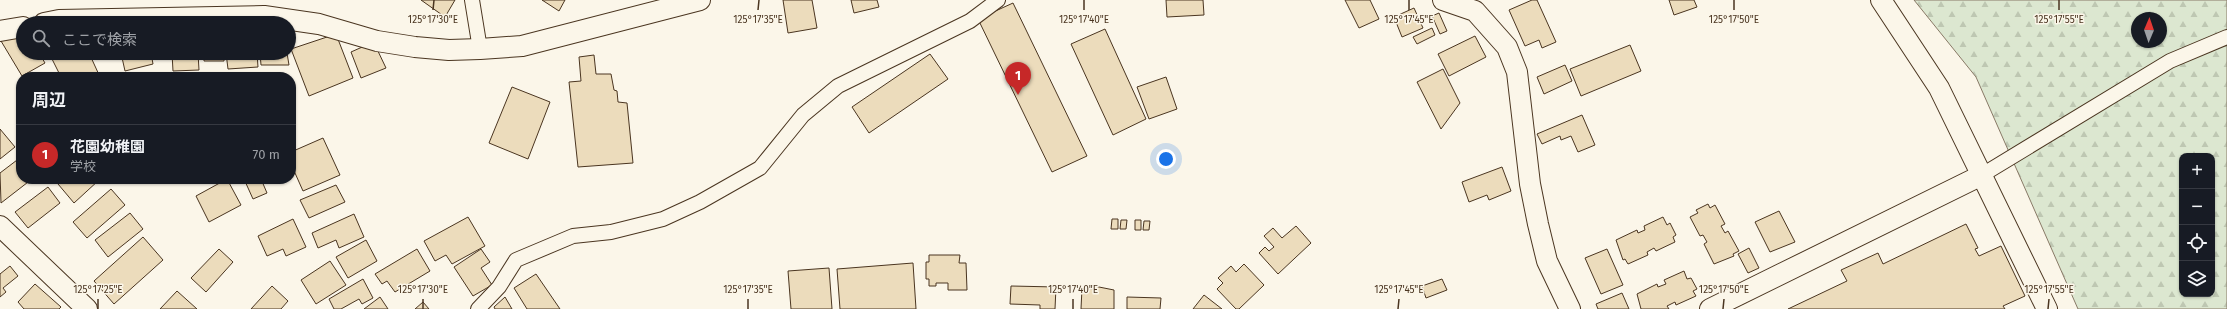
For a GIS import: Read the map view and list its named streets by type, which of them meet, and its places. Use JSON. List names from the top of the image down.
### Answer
{
  "north": "top",
  "page": {
    "search": "ここで検索",
    "pins": "1",
    "heading": "周辺",
    "list": [
      {
        "mark": "1",
        "name": "花園幼稚園",
        "note": "学校",
        "value": "70 m"
      }
    ],
    "map_buttons": ["+", "−"]
  },
  "coordinates": [
    "125°17'30\"E",
    "125°17'35\"E",
    "125°17'40\"E",
    "125°17'45\"E",
    "125°17'50\"E",
    "125°17'55\"E",
    "125°17'25\"E"
  ]
}
